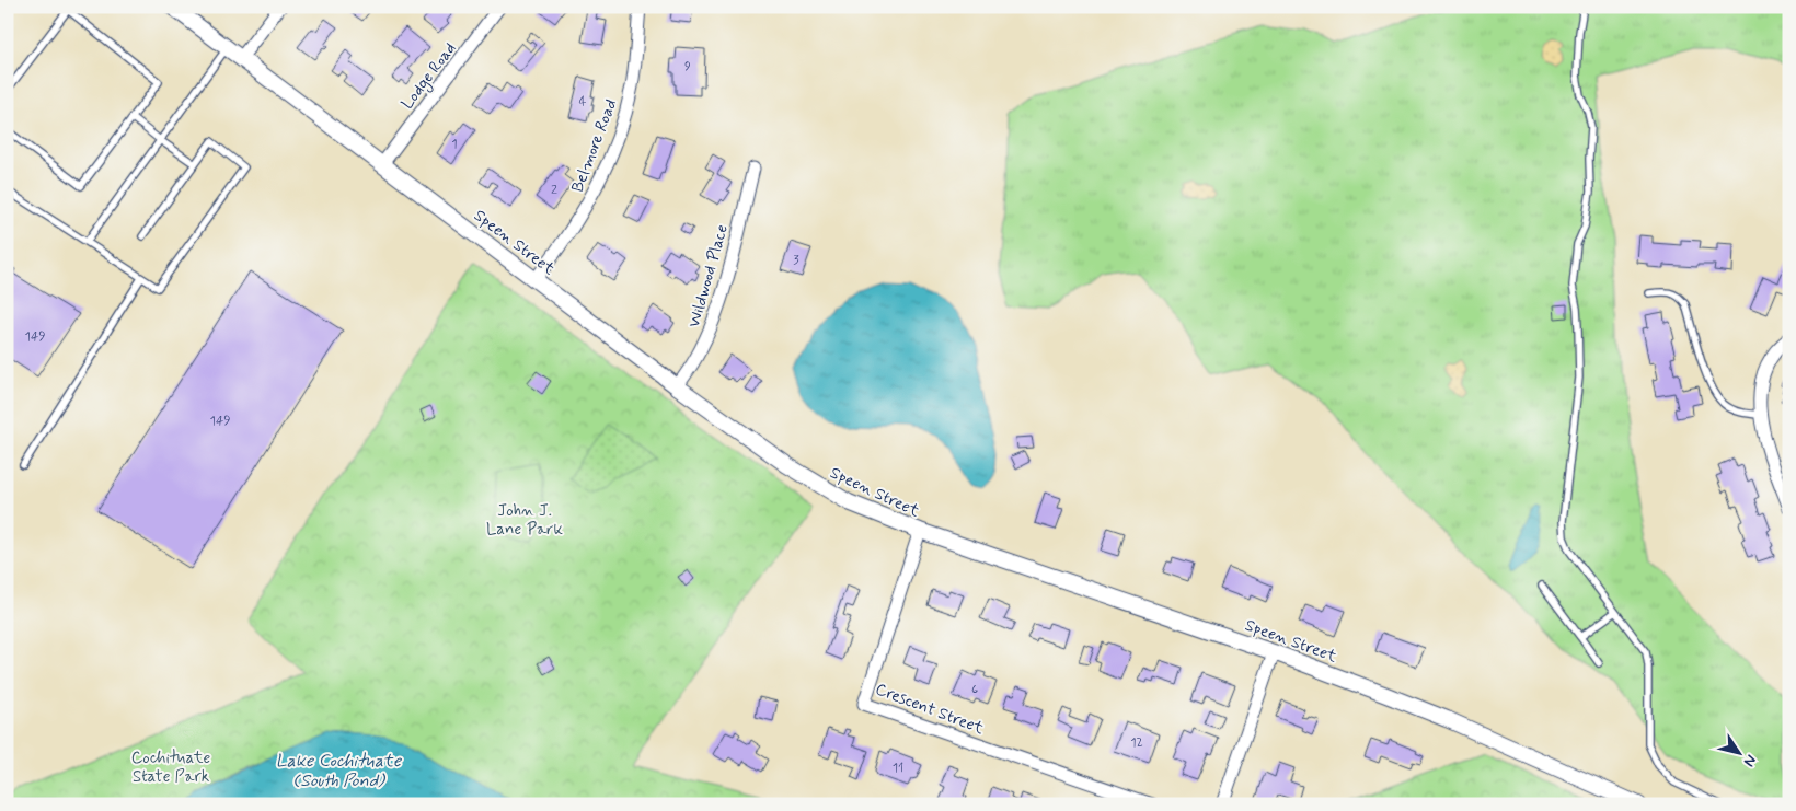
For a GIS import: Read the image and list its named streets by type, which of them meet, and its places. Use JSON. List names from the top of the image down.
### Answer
{
  "streets": {
    "street": [
      "Lodge Road",
      "Belmore Road",
      "Speen Street",
      "Wildwood Place",
      "Crescent Street"
    ]
  },
  "crossings": [
    ["Lodge Road", "Speen Street"],
    ["Belmore Road", "Speen Street"],
    ["Speen Street", "Wildwood Place"],
    ["Speen Street", "Crescent Street"]
  ],
  "water": ["Lake Cochituate (South Pond)"],
  "parks": ["John J. Lane Park", "Cochituate State Park"],
  "house_numbers": [
    "9",
    "4",
    "1",
    "2",
    "3",
    "149",
    "149",
    "6",
    "12",
    "11"
  ],
  "north": "bottom right"
}
